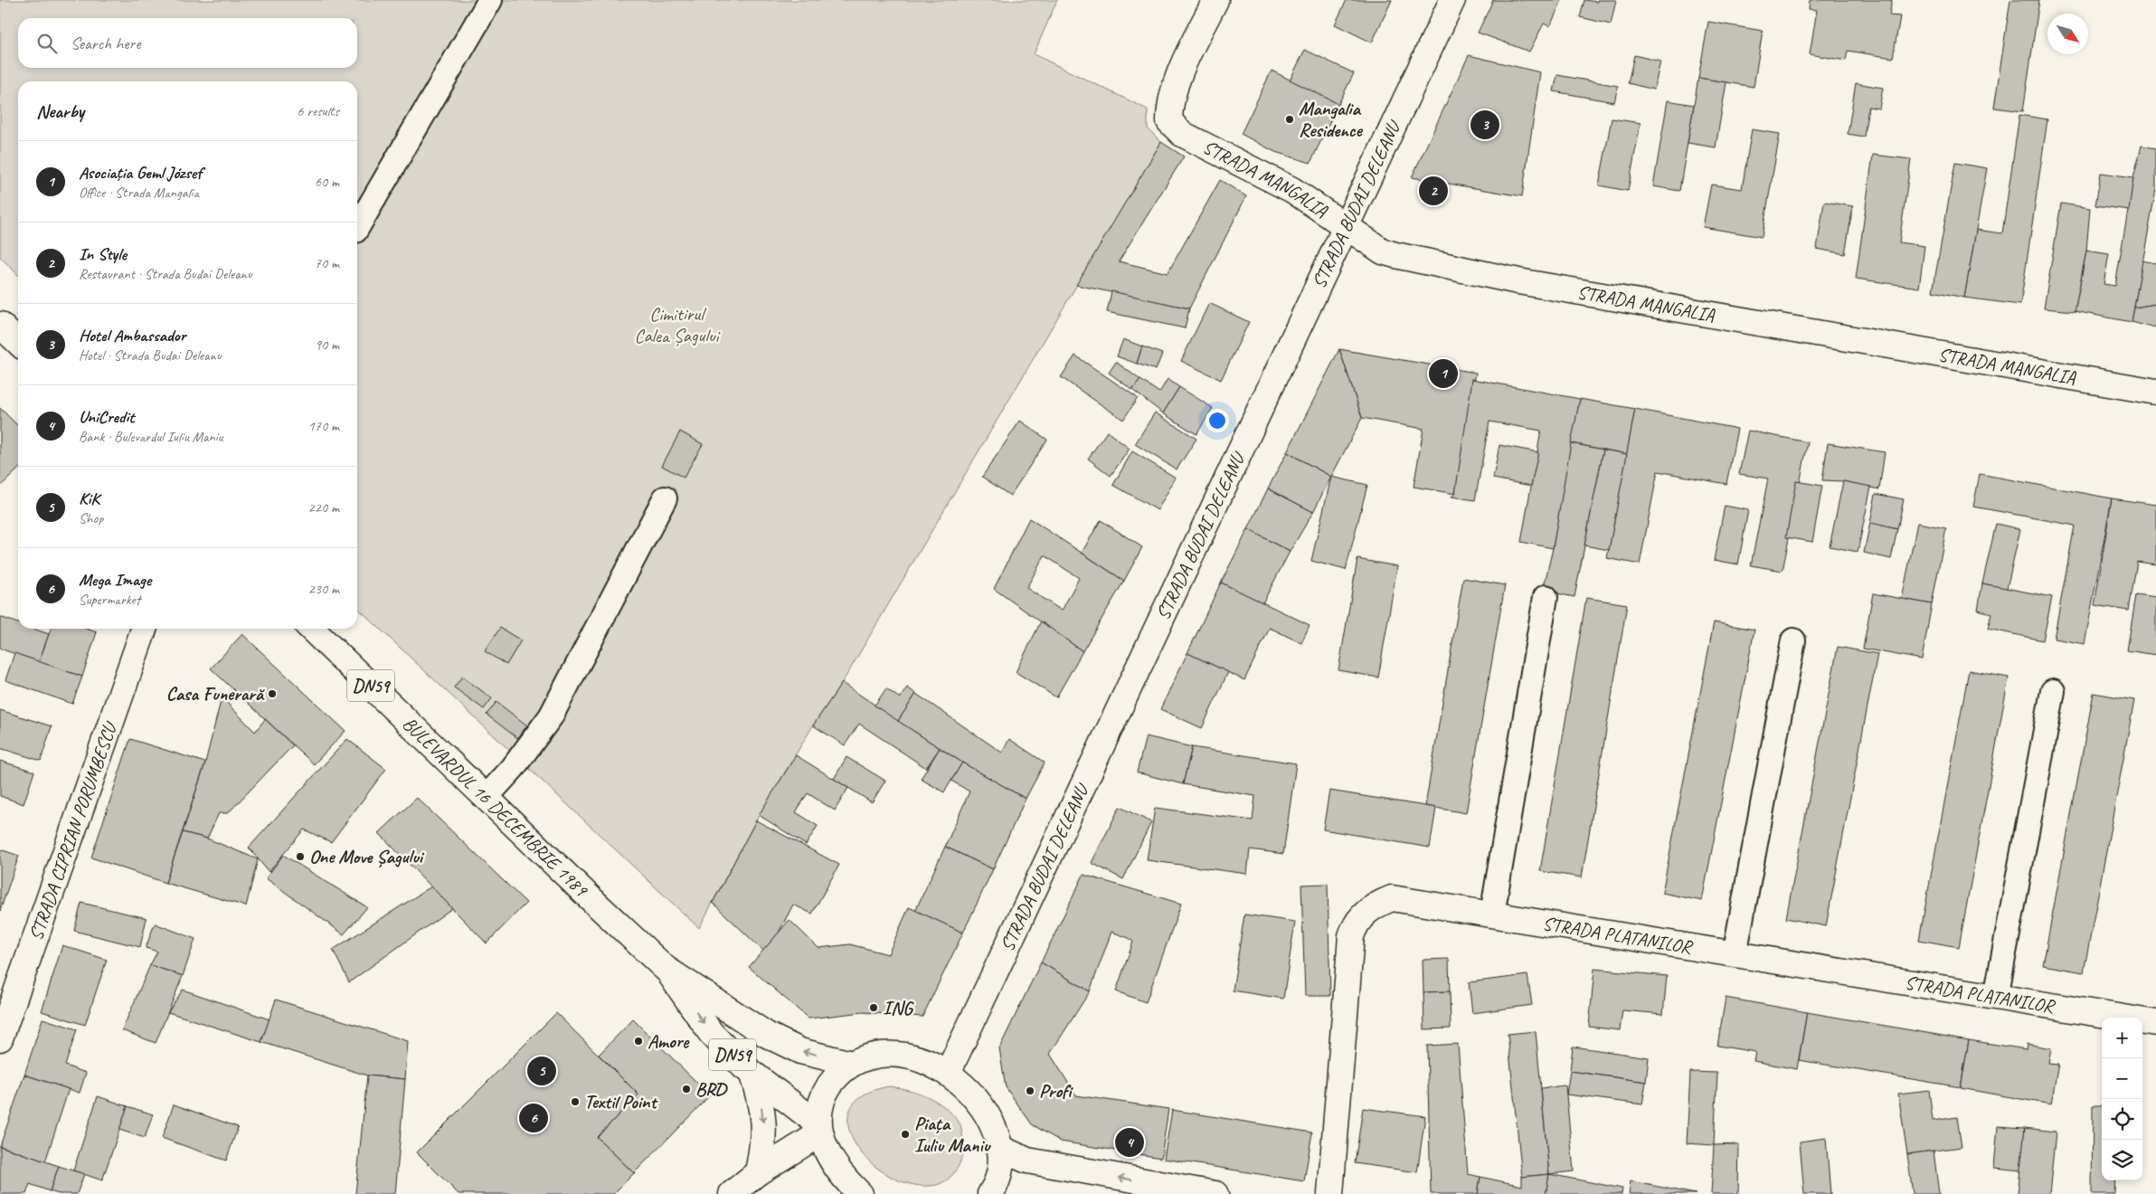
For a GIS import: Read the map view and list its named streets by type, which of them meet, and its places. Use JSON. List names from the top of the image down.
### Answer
{
  "streets": {
    "main road": [
      "STRADA MANGALIA",
      "STRADA BUDAI DELEANU",
      "DN59",
      "BULEVARDUL 16 DECEMBRIE 1989",
      "STRADA CIPRIAN PORUMBESCU",
      "STRADA PLATANILOR"
    ]
  },
  "crossings": [
    ["STRADA MANGALIA", "STRADA BUDAI DELEANU"],
    ["DN59", "BULEVARDUL 16 DECEMBRIE 1989"]
  ],
  "parks": ["Cimitirul Calea Șagului"],
  "places": [
    "Mangalia Residence",
    "Casa Funerară",
    "One Move Șagului",
    "ING",
    "Amore",
    "BRD",
    "Profi",
    "Textil Point",
    "Piața Iuliu Maniu"
  ],
  "north": "bottom right",
  "page": {
    "search": "Search here",
    "heading": ["Nearby", "6 results"],
    "pins": [
      "3",
      "2",
      "1",
      "5",
      "6",
      "4"
    ],
    "list": [
      {
        "mark": "1",
        "name": "Asociația Geml József",
        "note": "Office · Strada Mangalia",
        "value": "60 m"
      },
      {
        "mark": "2",
        "name": "In Style",
        "note": "Restaurant · Strada Budai Deleanu",
        "value": "70 m"
      },
      {
        "mark": "3",
        "name": "Hotel Ambassador",
        "note": "Hotel · Strada Budai Deleanu",
        "value": "90 m"
      },
      {
        "mark": "4",
        "name": "UniCredit",
        "note": "Bank · Bulevardul Iuliu Maniu",
        "value": "170 m"
      },
      {
        "mark": "5",
        "name": "KiK",
        "note": "Shop",
        "value": "220 m"
      },
      {
        "mark": "6",
        "name": "Mega Image",
        "note": "Supermarket",
        "value": "230 m"
      }
    ],
    "map_buttons": ["+", "−"]
  }
}
